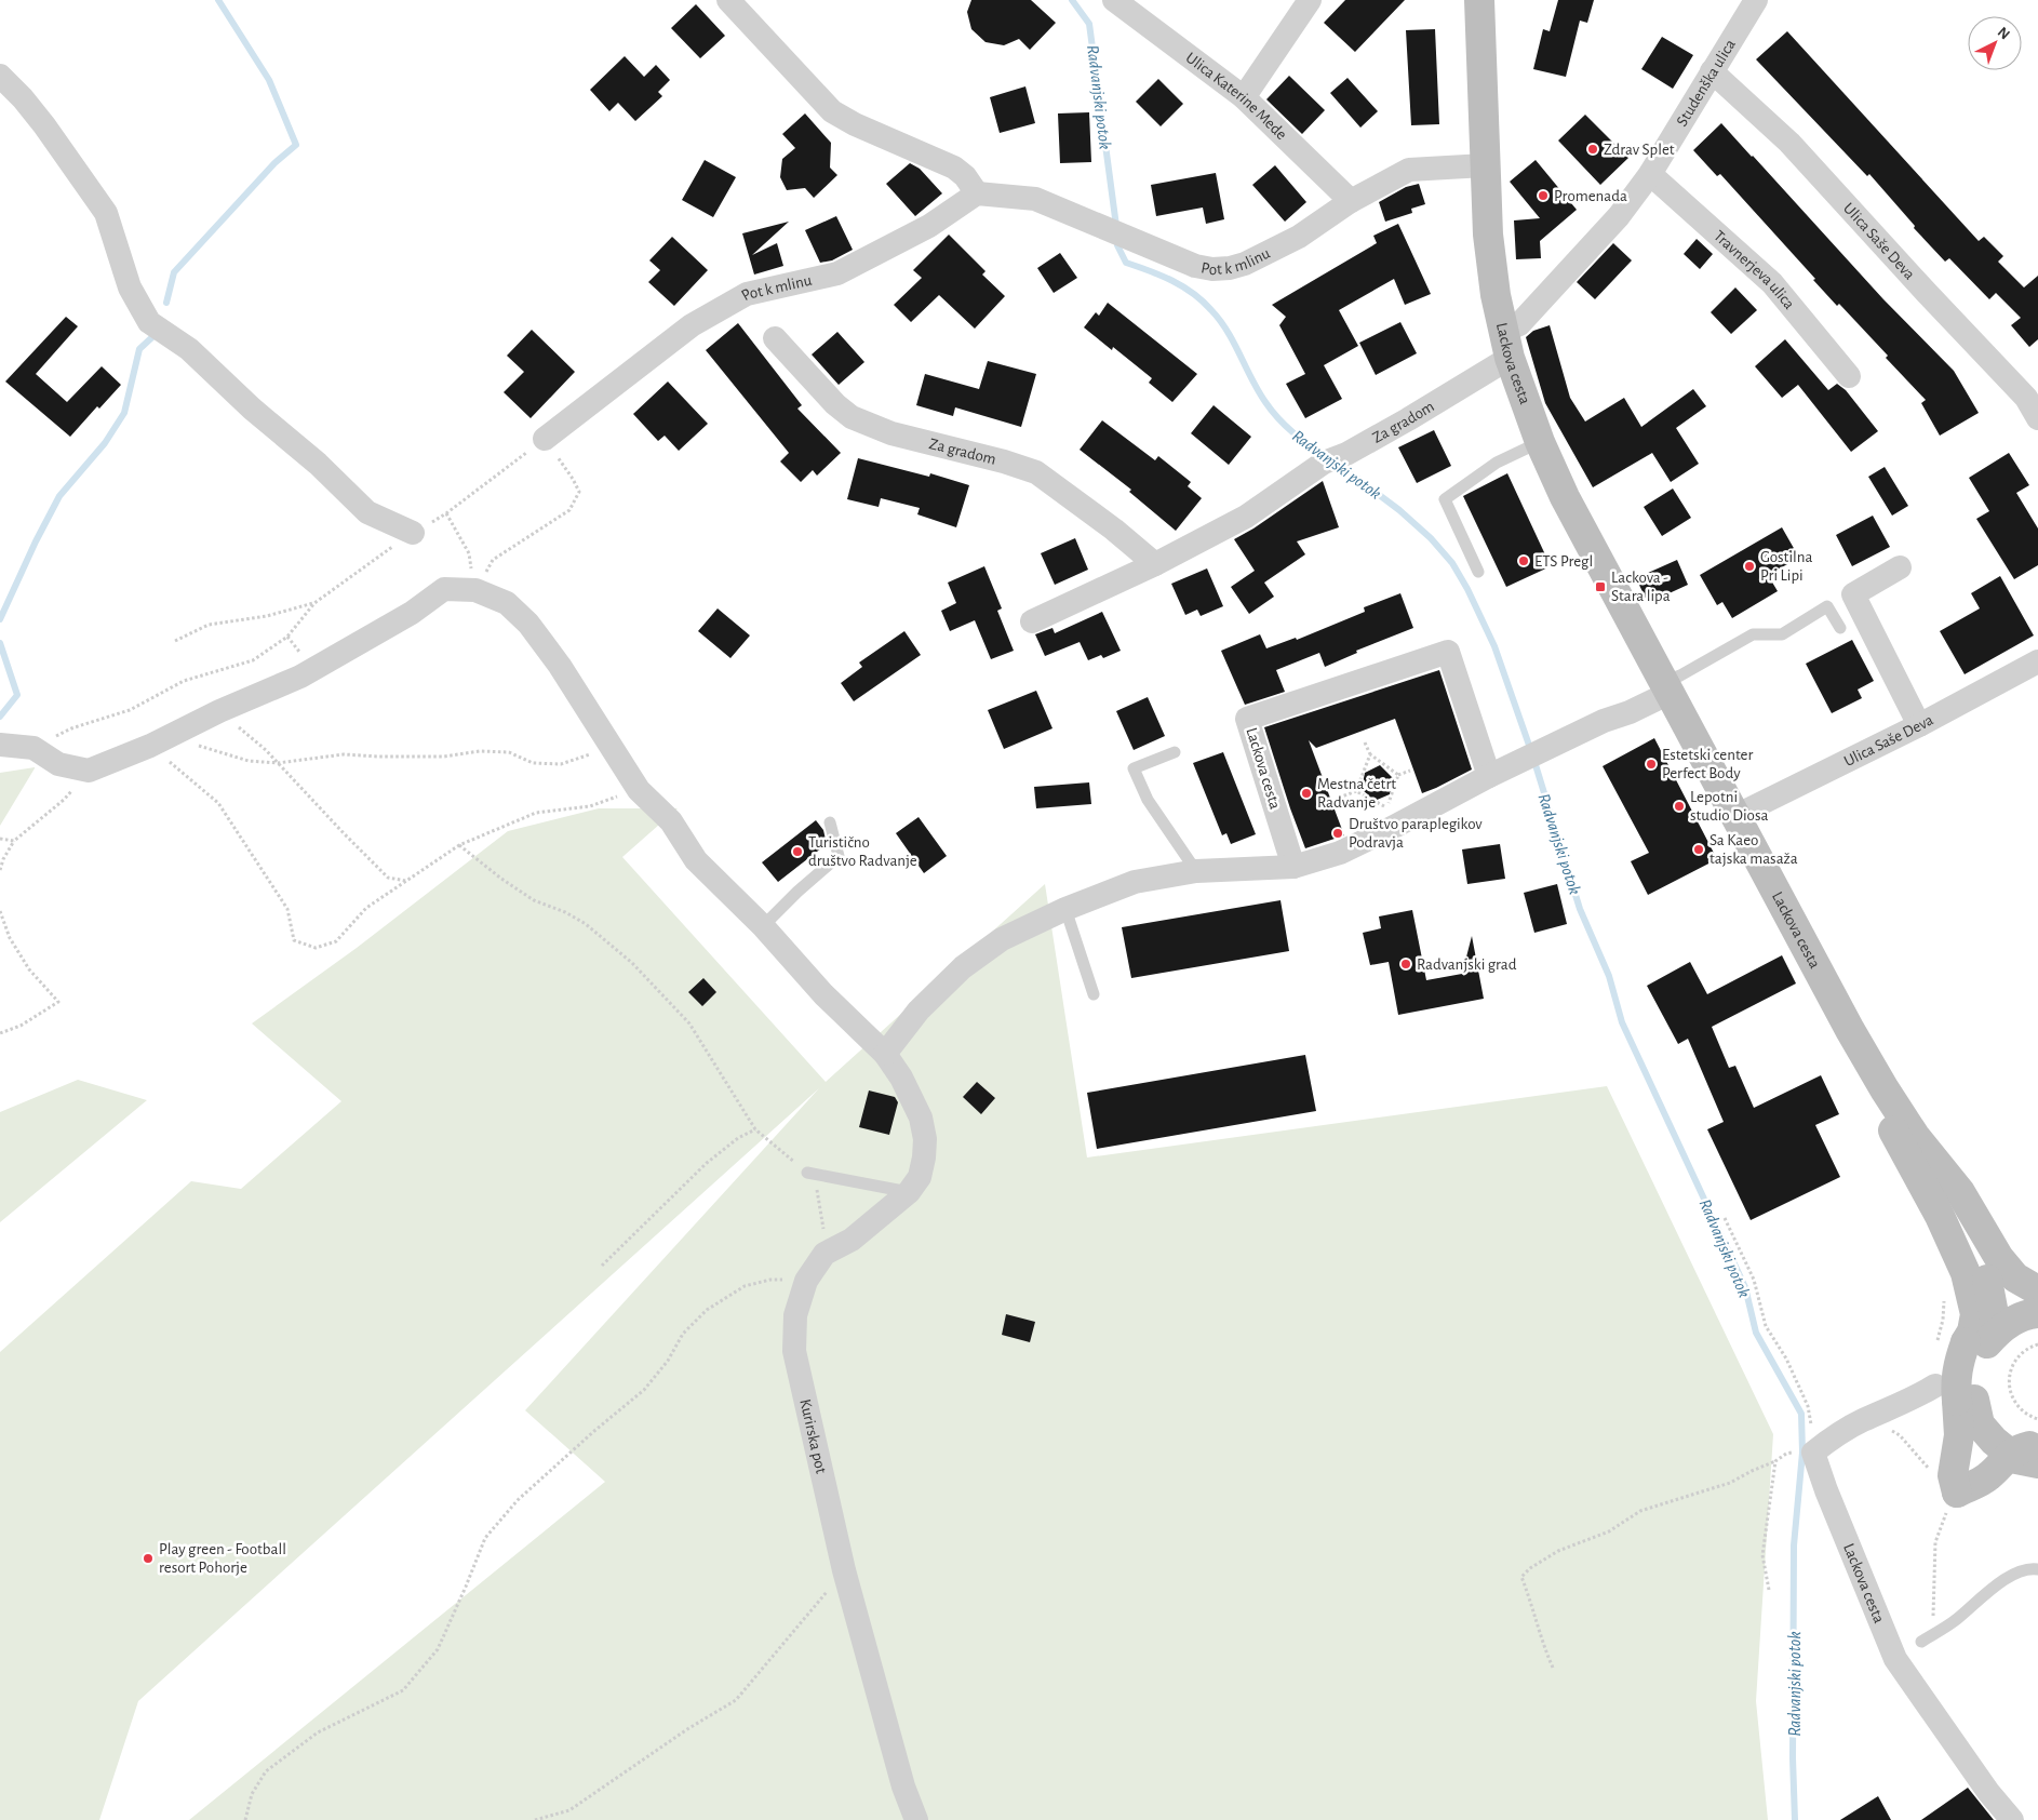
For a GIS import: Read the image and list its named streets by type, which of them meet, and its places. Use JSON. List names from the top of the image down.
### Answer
{
  "streets": {
    "street": [
      "Studenška ulica",
      "Ulica Katerine Mede",
      "Ulica Saše Deva",
      "Pot k mlinu",
      "Travnerjeva ulica",
      "Lackova cesta",
      "Za gradom",
      "Kurirska pot"
    ]
  },
  "crossings": [
    ["Studenška ulica", "Ulica Saše Deva"],
    ["Studenška ulica", "Travnerjeva ulica"],
    ["Studenška ulica", "Lackova cesta"],
    ["Studenška ulica", "Za gradom"],
    ["Ulica Katerine Mede", "Pot k mlinu"],
    ["Ulica Saše Deva", "Lackova cesta"],
    ["Pot k mlinu", "Lackova cesta"],
    ["Lackova cesta", "Za gradom"]
  ],
  "water": ["Radvanjski potok"],
  "places": {
    "other": [
      "Zdrav Splet",
      "Promenada",
      "ETS Pregl",
      "Gostilna Pri Lipi",
      "Estetski center Perfect Body",
      "Mestna četrt Radvanje",
      "Lepotni studio Diosa",
      "Društvo paraplegikov Podravja",
      "Sa Kaeo tajska masaža",
      "Turistično društvo Radvanje",
      "Radvanjski grad",
      "Play green - Football resort Pohorje"
    ],
    "transit": ["Lackova - Stara lipa"]
  },
  "north": "top right"
}
